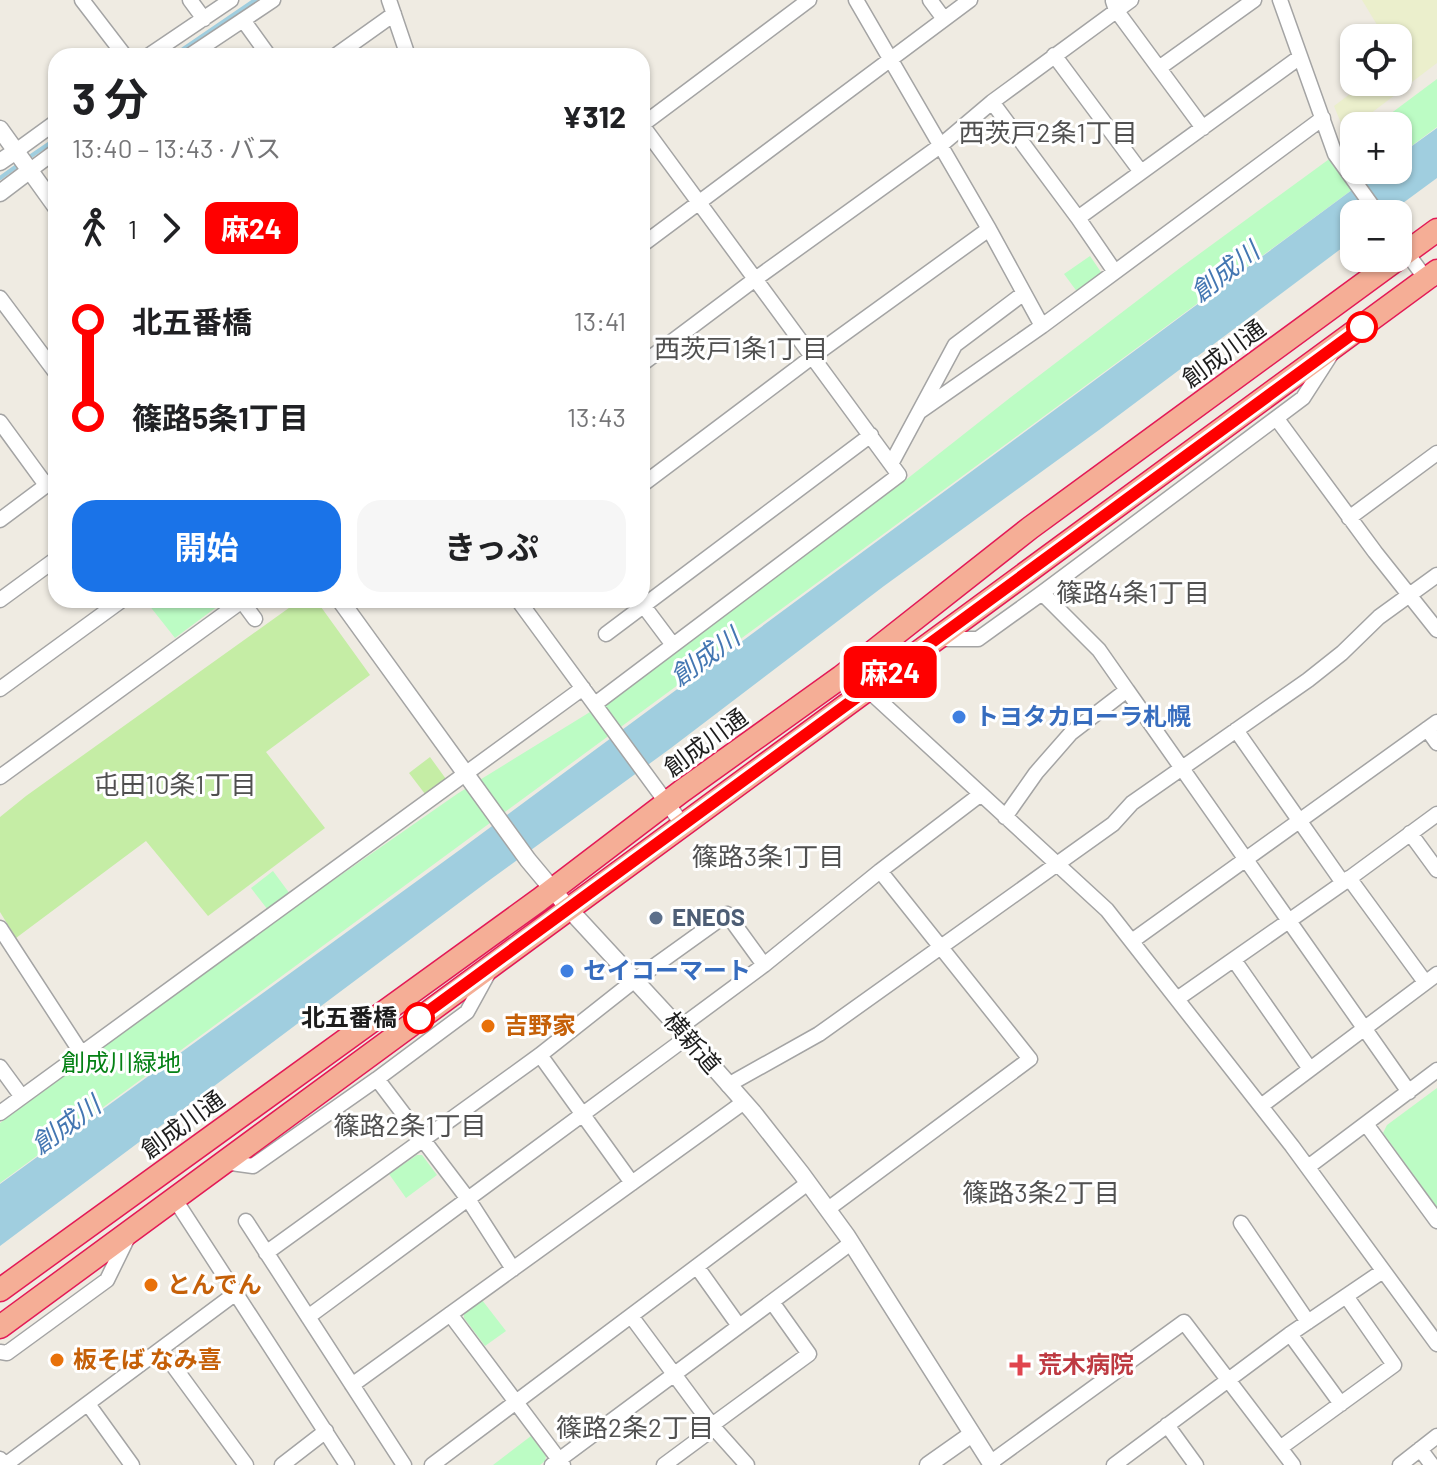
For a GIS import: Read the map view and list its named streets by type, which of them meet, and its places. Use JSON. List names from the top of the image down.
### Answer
{
  "streets": {
    "highway": ["創成川通"],
    "street": ["横新道"]
  },
  "crossings": [
    ["創成川通", "横新道"]
  ],
  "districts": [
    "西茨戸2条1丁目",
    "西茨戸1条1丁目",
    "篠路4条1丁目",
    "屯田10条1丁目",
    "篠路3条1丁目",
    "篠路2条1丁目",
    "篠路3条2丁目",
    "篠路2条2丁目"
  ],
  "water": ["創成川"],
  "parks": ["創成川緑地"],
  "places": {
    "other": [
      "トヨタカローラ札幌",
      "ENEOS",
      "セイコーマート",
      "北五番橋",
      "吉野家",
      "とんでん",
      "板そば なみ喜"
    ],
    "health": ["荒木病院"]
  },
  "lines": ["bus line 麻24"],
  "page": {
    "on_map": "麻24",
    "map_buttons": ["+", "−"],
    "heading": ["3 分", "13:40 – 13:43 · バス", "¥312"],
    "legs": ["1", "麻24"],
    "list": [
      {
        "name": "北五番橋",
        "value": "13:41"
      },
      {
        "name": "篠路5条1丁目",
        "value": "13:43"
      }
    ],
    "buttons": ["開始", "きっぷ"]
  }
}
